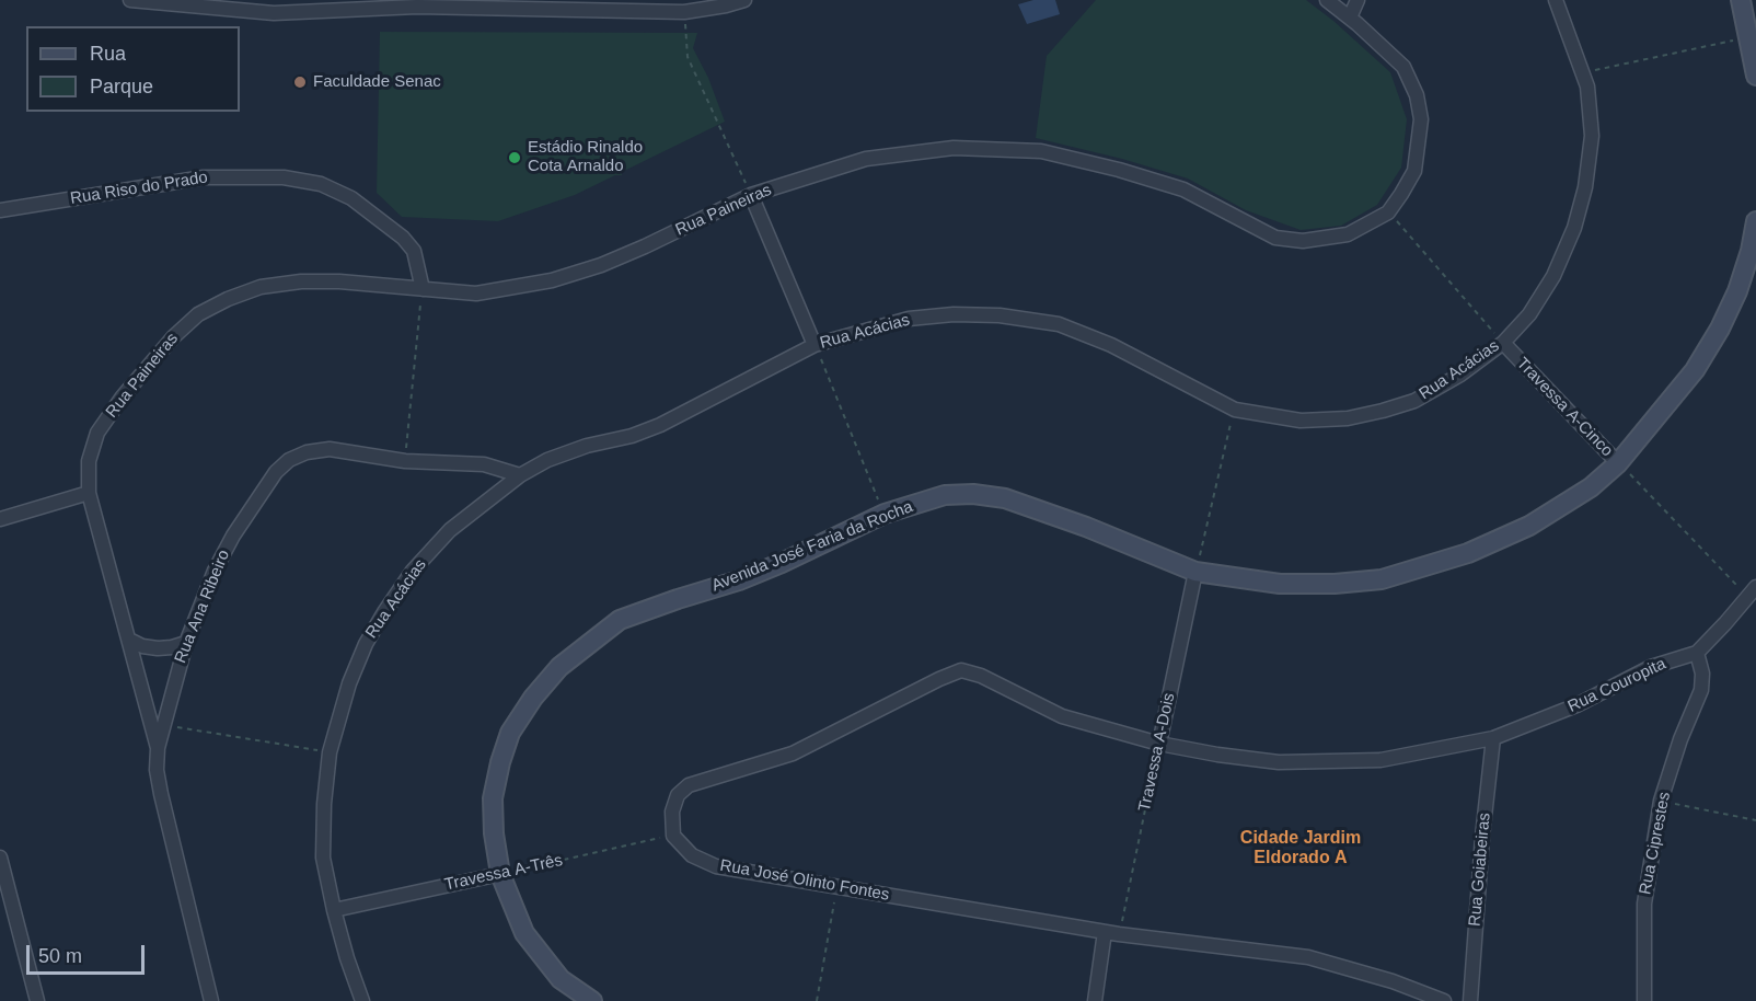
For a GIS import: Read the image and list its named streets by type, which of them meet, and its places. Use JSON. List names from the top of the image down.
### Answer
{
  "streets": {
    "street": [
      "Rua Riso do Prado",
      "Rua Paineiras",
      "Rua Acácias",
      "Travessa A-Cinco",
      "Avenida José Faria da Rocha",
      "Rua Ana Ribeiro",
      "Rua Couropita",
      "Travessa A-Dois",
      "Rua Ciprestes",
      "Rua Goiabeiras",
      "Travessa A-Três",
      "Rua José Olinto Fontes"
    ]
  },
  "crossings": [
    ["Rua Riso do Prado", "Rua Paineiras"],
    ["Rua Paineiras", "Travessa A-Cinco"],
    ["Rua Paineiras", "Rua Ana Ribeiro"],
    ["Rua Acácias", "Travessa A-Cinco"],
    ["Rua Acácias", "Rua Ana Ribeiro"],
    ["Rua Acácias", "Travessa A-Três"],
    ["Travessa A-Cinco", "Avenida José Faria da Rocha"],
    ["Avenida José Faria da Rocha", "Travessa A-Dois"],
    ["Avenida José Faria da Rocha", "Travessa A-Três"],
    ["Rua Couropita", "Rua Ciprestes"],
    ["Rua Couropita", "Rua Goiabeiras"],
    ["Travessa A-Dois", "Rua José Olinto Fontes"],
    ["Travessa A-Três", "Rua José Olinto Fontes"]
  ],
  "districts": ["Cidade Jardim Eldorado A"],
  "places": ["Faculdade Senac", "Estádio Rinaldo Cota Arnaldo"],
  "legend": ["Rua", "Parque"],
  "scale_bar": "50 m"
}
